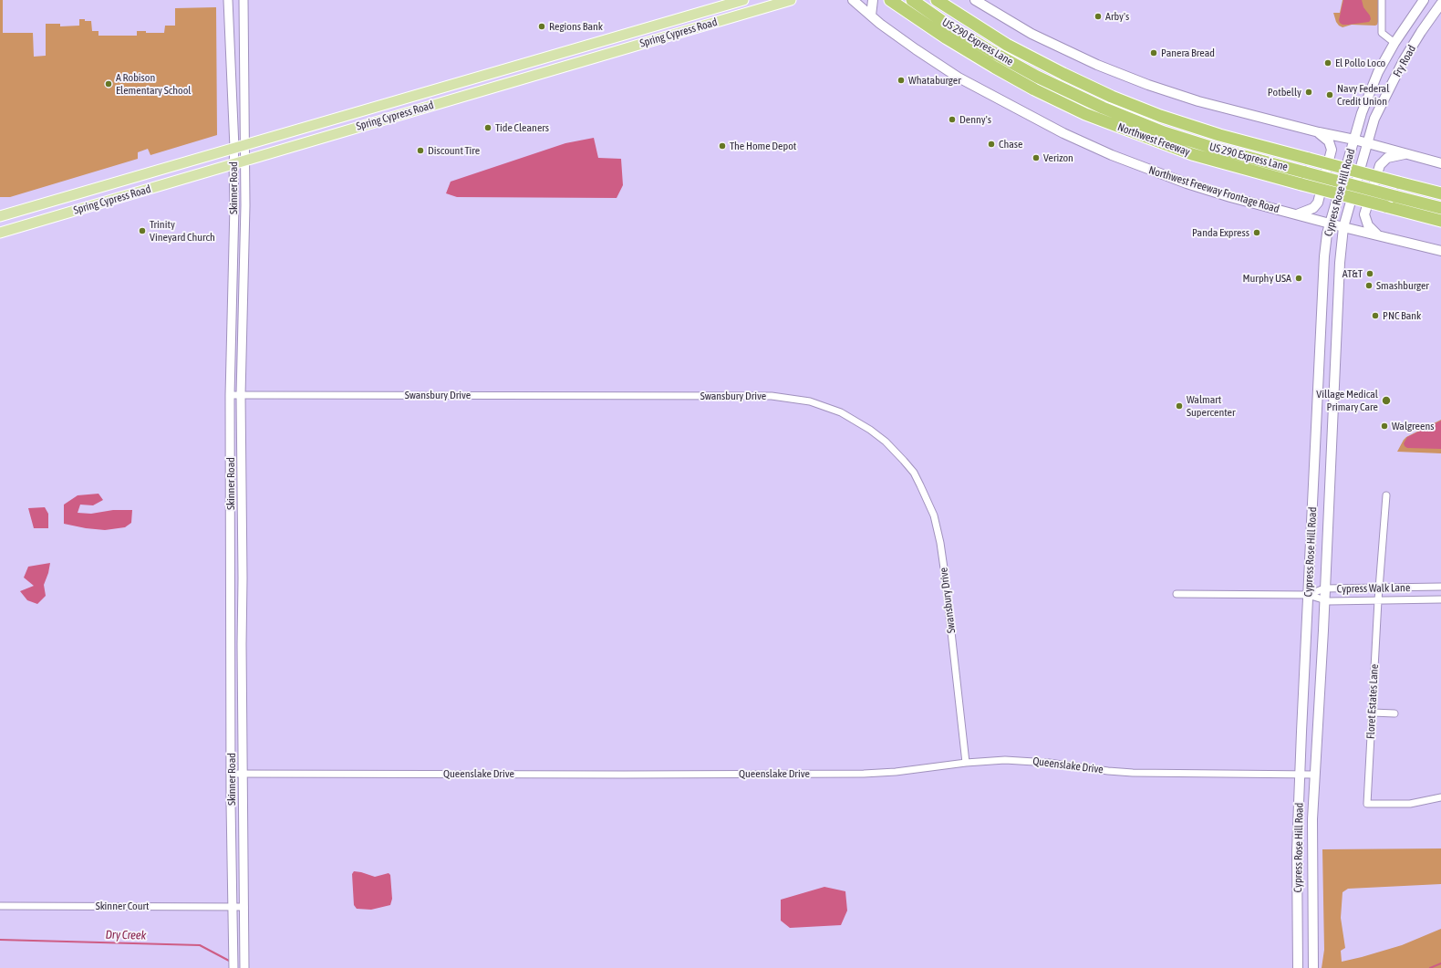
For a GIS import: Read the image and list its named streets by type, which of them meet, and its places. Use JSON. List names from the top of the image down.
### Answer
{
  "streets": {
    "highway": ["US 290 Express Lane", "Northwest Freeway"],
    "main road": [
      "Spring Cypress Road",
      "Fry Road",
      "Northwest Freeway Frontage Road",
      "Cypress Rose Hill Road"
    ],
    "street": [
      "Skinner Road",
      "Swansbury Drive",
      "Cypress Walk Lane",
      "Floret Estates Lane",
      "Queenslake Drive",
      "Skinner Court"
    ]
  },
  "crossings": [
    ["Spring Cypress Road", "Skinner Road"],
    ["Fry Road", "Northwest Freeway Frontage Road"],
    ["Fry Road", "Cypress Rose Hill Road"],
    ["Skinner Road", "Swansbury Drive"],
    ["Skinner Road", "Queenslake Drive"],
    ["Skinner Road", "Skinner Court"],
    ["Northwest Freeway Frontage Road", "Cypress Rose Hill Road"],
    ["Cypress Rose Hill Road", "Cypress Walk Lane"],
    ["Cypress Rose Hill Road", "Queenslake Drive"],
    ["Swansbury Drive", "Queenslake Drive"],
    ["Cypress Walk Lane", "Floret Estates Lane"]
  ],
  "water": ["Dry Creek"],
  "places": [
    "Arby's",
    "Regions Bank",
    "Panera Bread",
    "El Pollo Loco",
    "Whataburger",
    "A Robison Elementary School",
    "Potbelly",
    "Navy Federal Credit Union",
    "Denny's",
    "Tide Cleaners",
    "Chase",
    "The Home Depot",
    "Discount Tire",
    "Verizon",
    "Trinity Vineyard Church",
    "Panda Express",
    "AT&T",
    "Murphy USA",
    "Smashburger",
    "PNC Bank",
    "Village Medical Primary Care",
    "Walmart Supercenter",
    "Walgreens"
  ]
}
